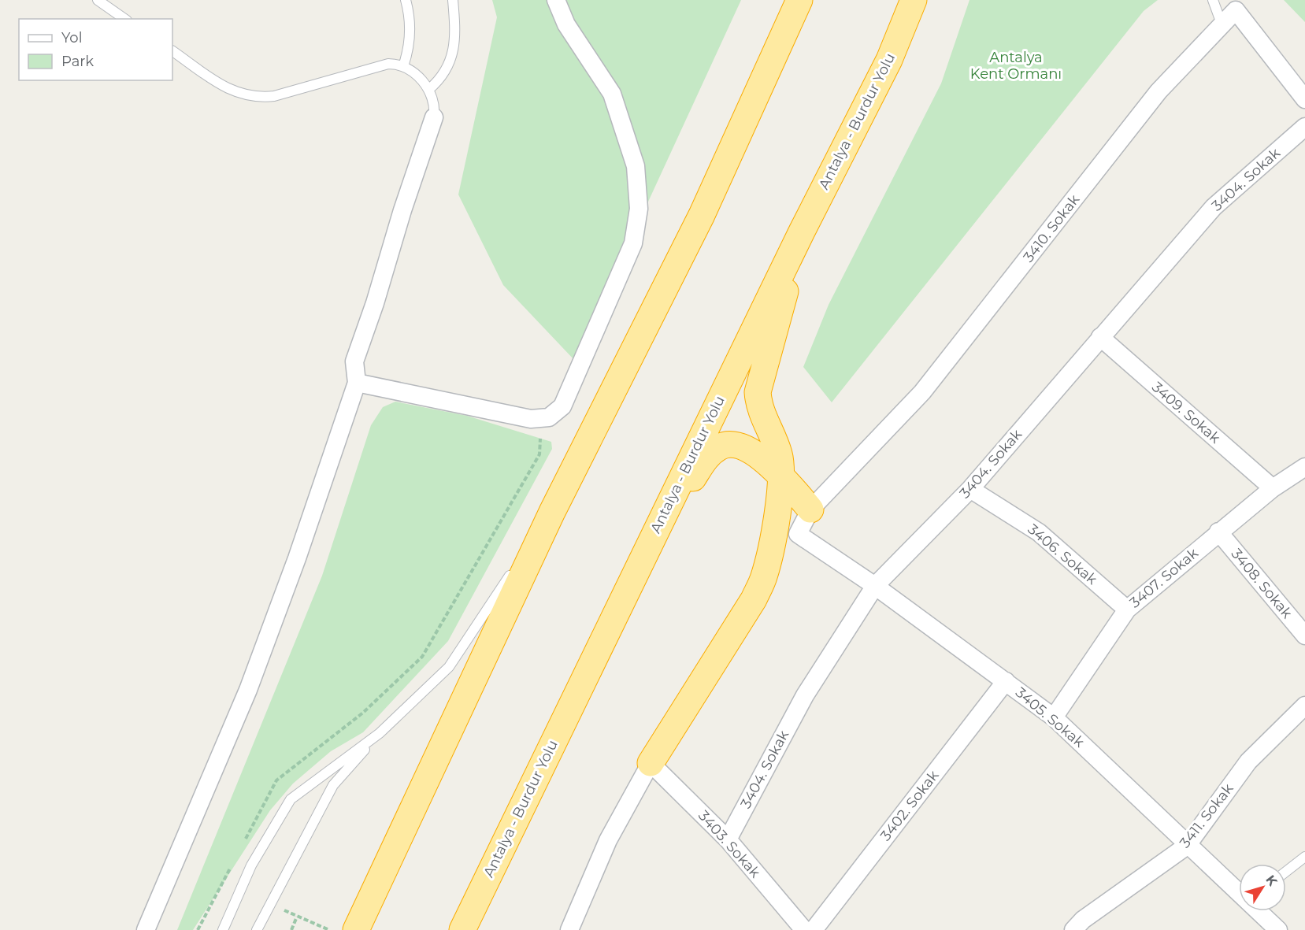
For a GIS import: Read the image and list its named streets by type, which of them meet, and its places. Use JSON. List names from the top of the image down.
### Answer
{
  "streets": {
    "highway": ["Antalya - Burdur Yolu"],
    "street": [
      "3404. Sokak",
      "3410. Sokak",
      "3409. Sokak",
      "3406. Sokak",
      "3407. Sokak",
      "3408. Sokak",
      "3405. Sokak",
      "3402. Sokak",
      "3411. Sokak",
      "3403. Sokak"
    ]
  },
  "crossings": [
    ["3404. Sokak", "3409. Sokak"],
    ["3404. Sokak", "3406. Sokak"],
    ["3404. Sokak", "3405. Sokak"],
    ["3404. Sokak", "3403. Sokak"],
    ["3410. Sokak", "3405. Sokak"],
    ["3409. Sokak", "3407. Sokak"],
    ["3406. Sokak", "3407. Sokak"],
    ["3407. Sokak", "3408. Sokak"],
    ["3407. Sokak", "3405. Sokak"],
    ["3405. Sokak", "3402. Sokak"],
    ["3405. Sokak", "3411. Sokak"]
  ],
  "parks": ["Antalya Kent Ormanı"],
  "legend": ["Yol", "Park"],
  "north": "top right"
}
